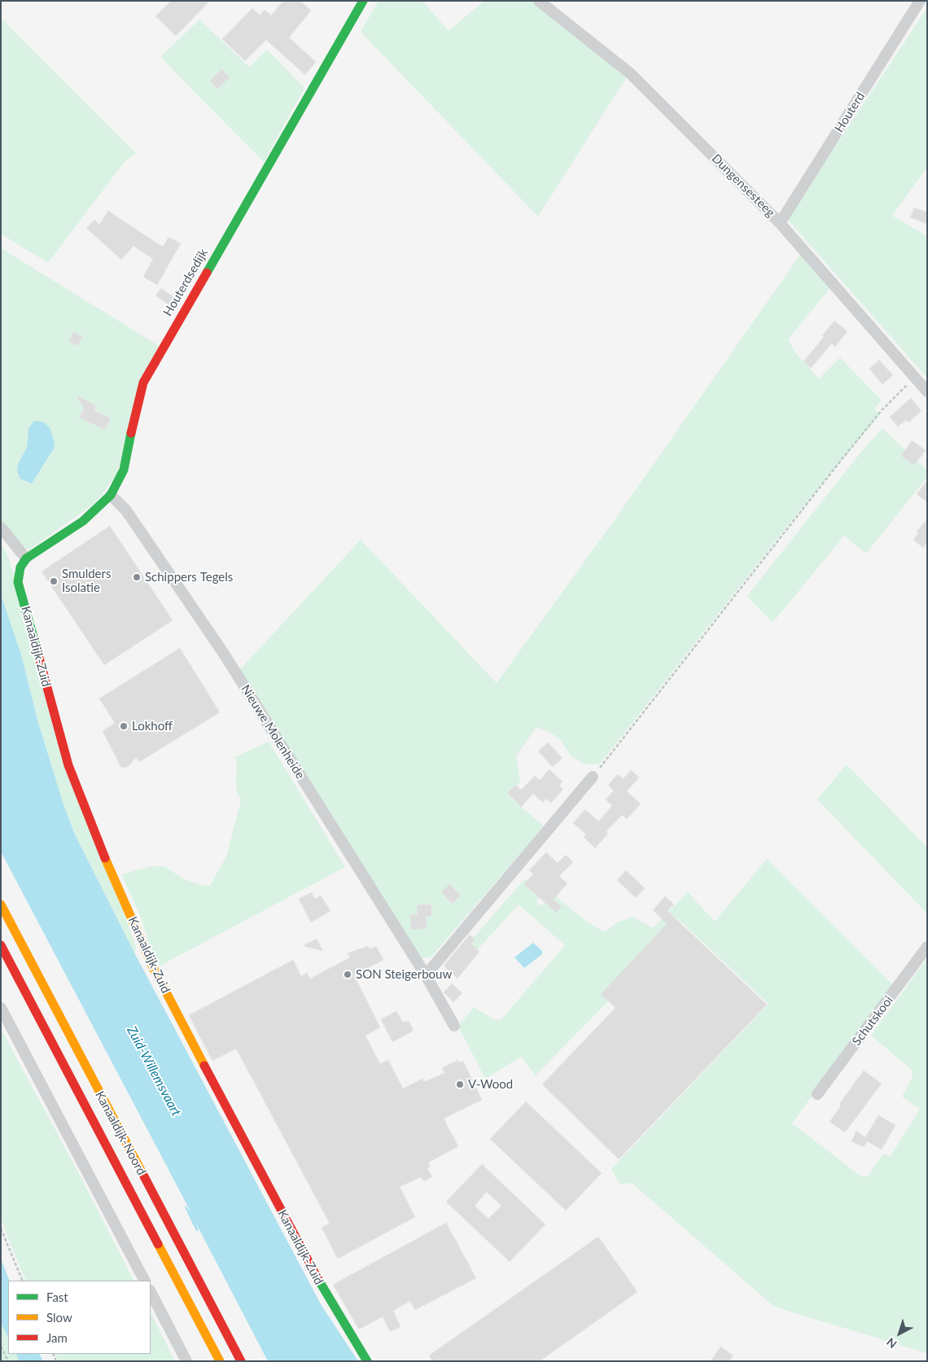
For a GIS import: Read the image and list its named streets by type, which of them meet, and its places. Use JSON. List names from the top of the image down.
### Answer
{
  "streets": {
    "main road": ["Houterdsedijk", "Kanaaldijk-Zuid", "Kanaaldijk-Noord"],
    "street": [
      "Houterd",
      "Dungensesteeg",
      "Nieuwe Molenheide",
      "Schutskooi"
    ]
  },
  "crossings": [
    ["Houterd", "Dungensesteeg"],
    ["Houterdsedijk", "Kanaaldijk-Zuid"],
    ["Houterdsedijk", "Nieuwe Molenheide"]
  ],
  "water": ["Zuid-Willemsvaart"],
  "places": [
    "Schippers Tegels",
    "Smulders Isolatie",
    "Lokhoff",
    "SON Steigerbouw",
    "V-Wood"
  ],
  "legend": ["Fast", "Slow", "Jam"],
  "north": "bottom left"
}
